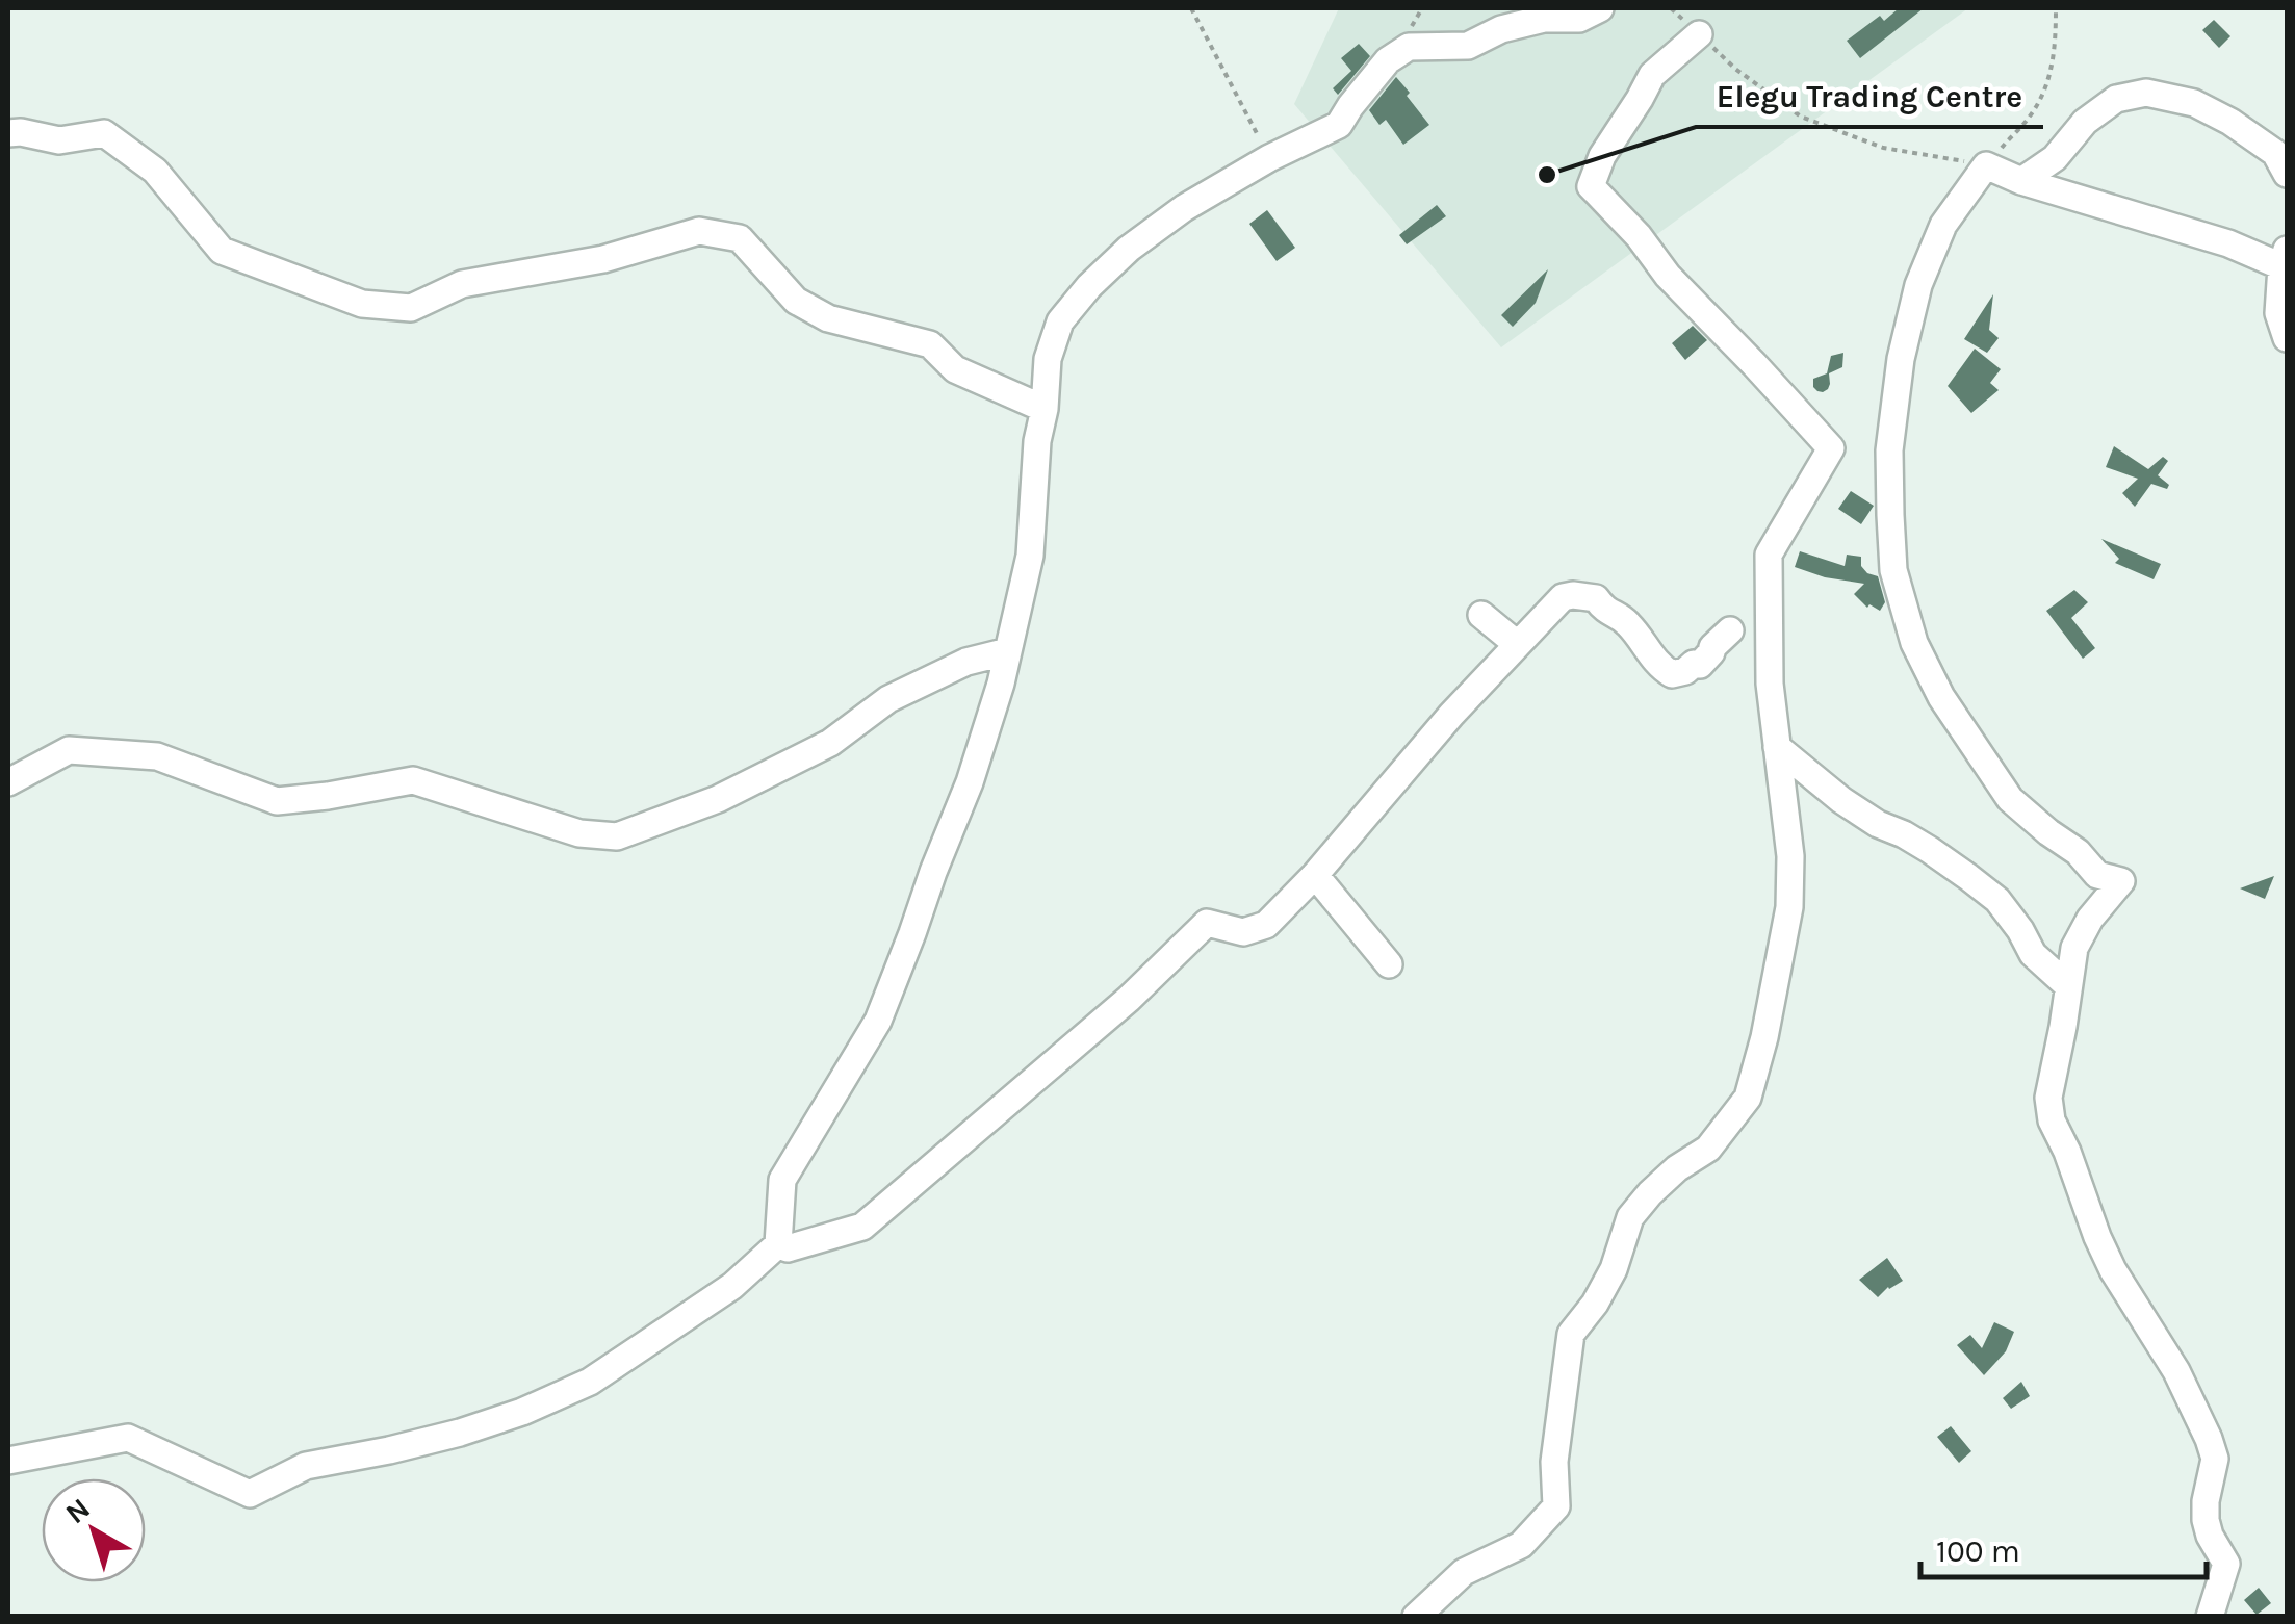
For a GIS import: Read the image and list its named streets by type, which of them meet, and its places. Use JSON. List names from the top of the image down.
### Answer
{
  "places": ["Elegu Trading Centre"],
  "scale_bar": "100 m",
  "north": "top left"
}
